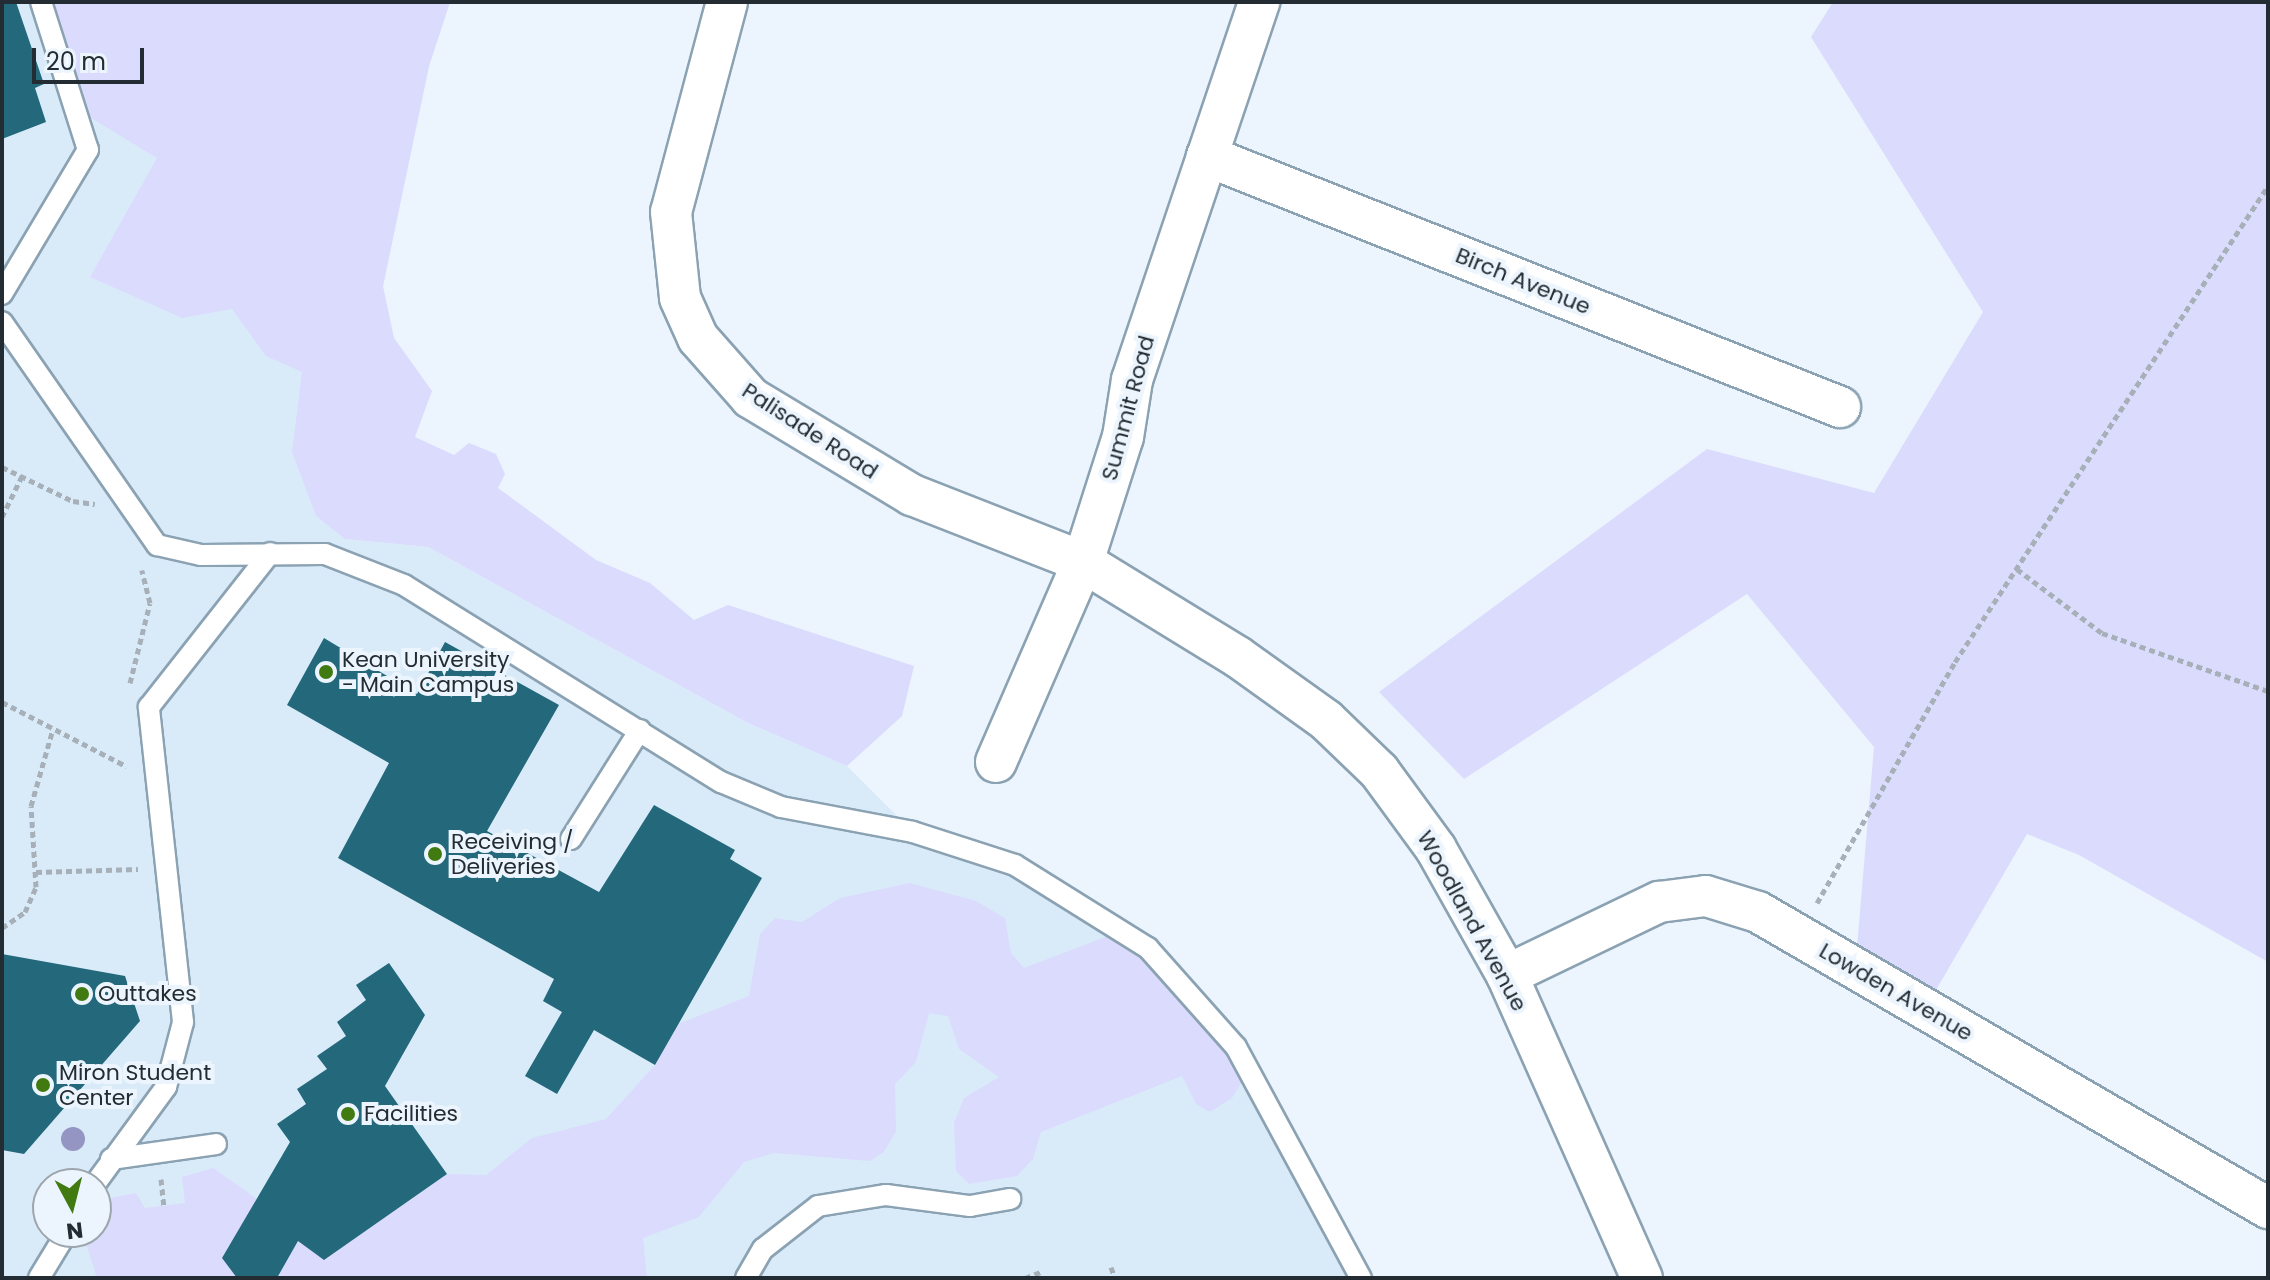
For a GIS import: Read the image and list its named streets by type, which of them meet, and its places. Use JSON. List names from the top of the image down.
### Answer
{
  "streets": {
    "street": [
      "Birch Avenue",
      "Summit Road",
      "Palisade Road",
      "Woodland Avenue",
      "Lowden Avenue"
    ]
  },
  "crossings": [
    ["Birch Avenue", "Summit Road"],
    ["Summit Road", "Palisade Road"],
    ["Summit Road", "Woodland Avenue"],
    ["Palisade Road", "Woodland Avenue"],
    ["Woodland Avenue", "Lowden Avenue"]
  ],
  "places": [
    "Kean University - Main Campus",
    "Receiving / Deliveries",
    "Outtakes",
    "Miron Student Center",
    "Facilities"
  ],
  "scale_bar": "20 m",
  "north": "bottom"
}
